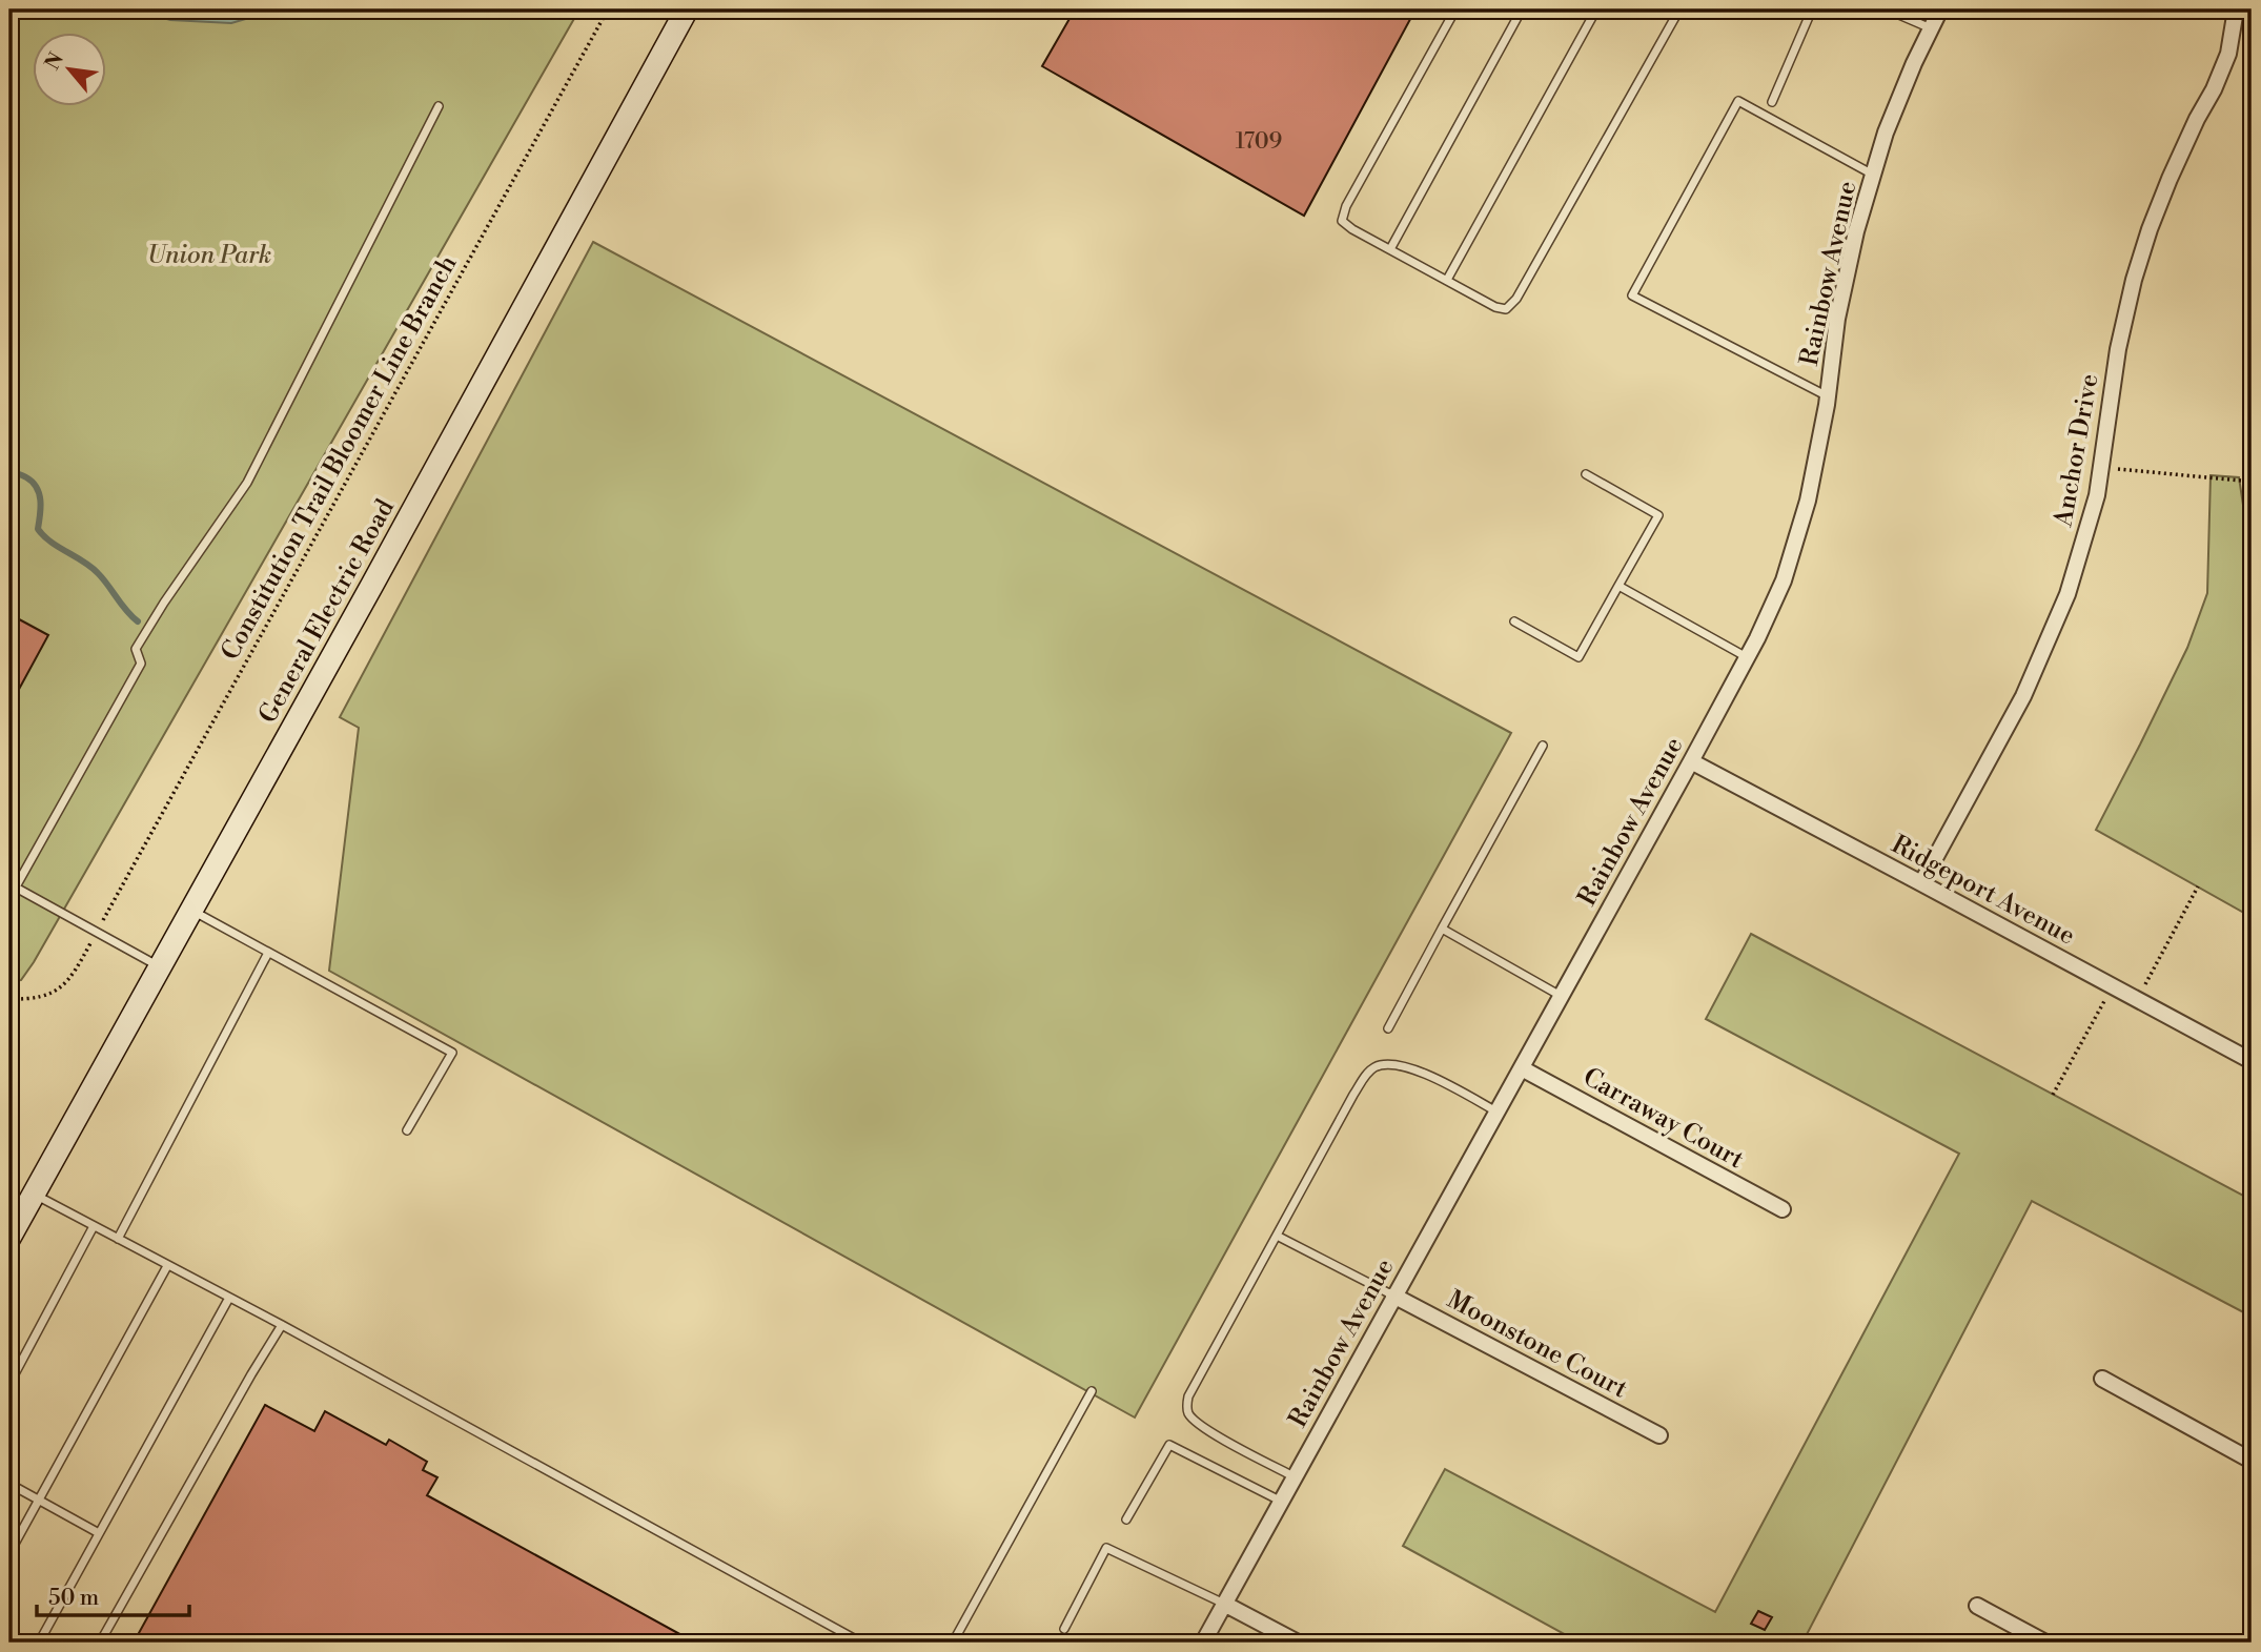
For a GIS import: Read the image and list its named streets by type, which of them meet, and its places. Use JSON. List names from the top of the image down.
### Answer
{
  "streets": {
    "main road": ["General Electric Road"],
    "street": [
      "Rainbow Avenue",
      "Anchor Drive",
      "Ridgeport Avenue",
      "Carraway Court",
      "Moonstone Court"
    ],
    "path": ["Constitution Trail Bloomer Line Branch"]
  },
  "crossings": [
    ["Rainbow Avenue", "Ridgeport Avenue"],
    ["Rainbow Avenue", "Carraway Court"],
    ["Rainbow Avenue", "Moonstone Court"],
    ["Anchor Drive", "Ridgeport Avenue"]
  ],
  "parks": ["Union Park"],
  "house_numbers": ["1709"],
  "scale_bar": "50 m",
  "north": "top left"
}
